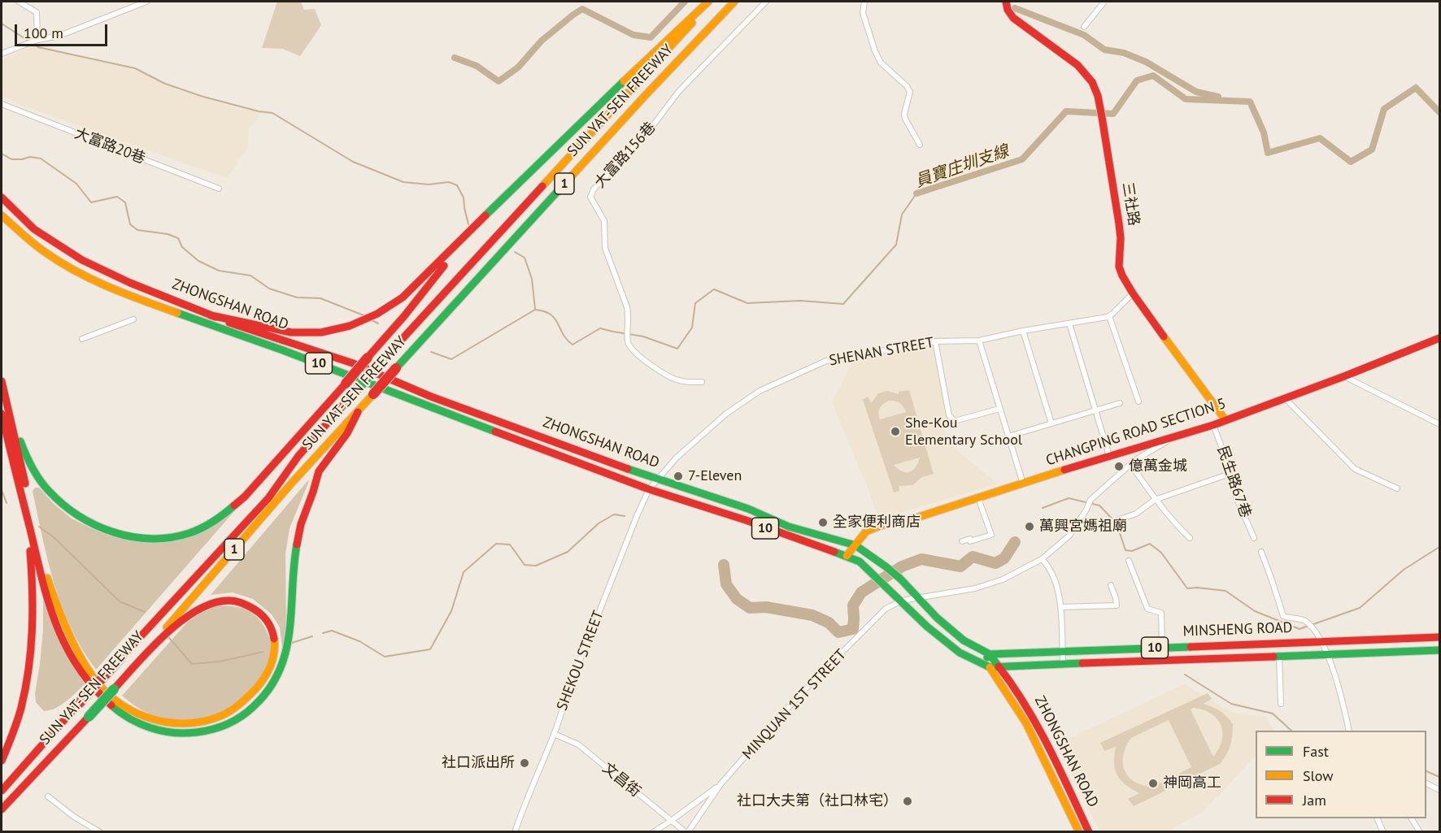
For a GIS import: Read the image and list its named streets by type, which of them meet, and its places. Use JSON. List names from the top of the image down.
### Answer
{
  "streets": {
    "main road": [
      "SUN YAT-SEN FREEWAY",
      "1",
      "三社路",
      "ZHONGSHAN ROAD",
      "10",
      "CHANGPING ROAD SECTION 5",
      "MINSHENG ROAD"
    ],
    "street": [
      "大富路20巷",
      "大富路156巷",
      "SHENAN STREET",
      "民生路67巷",
      "SHEKOU STREET",
      "MINQUAN 1ST STREET",
      "文昌街"
    ]
  },
  "crossings": [
    ["三社路", "CHANGPING ROAD SECTION 5"],
    ["ZHONGSHAN ROAD", "SHENAN STREET"],
    ["ZHONGSHAN ROAD", "CHANGPING ROAD SECTION 5"],
    ["ZHONGSHAN ROAD", "MINSHENG ROAD"],
    ["ZHONGSHAN ROAD", "SHEKOU STREET"],
    ["ZHONGSHAN ROAD", "MINQUAN 1ST STREET"],
    ["SHENAN STREET", "SHEKOU STREET"],
    ["CHANGPING ROAD SECTION 5", "民生路67巷"],
    ["CHANGPING ROAD SECTION 5", "MINQUAN 1ST STREET"],
    ["SHEKOU STREET", "文昌街"],
    ["MINQUAN 1ST STREET", "文昌街"]
  ],
  "water": ["員寶庄圳支線"],
  "places": [
    "She-Kou Elementary School",
    "億萬金城",
    "7-Eleven",
    "全家便利商店",
    "萬興宮媽祖廟",
    "社口派出所",
    "神岡高工",
    "社口大夫第（社口林宅）"
  ],
  "legend": ["Fast", "Slow", "Jam"],
  "scale_bar": "100 m"
}
